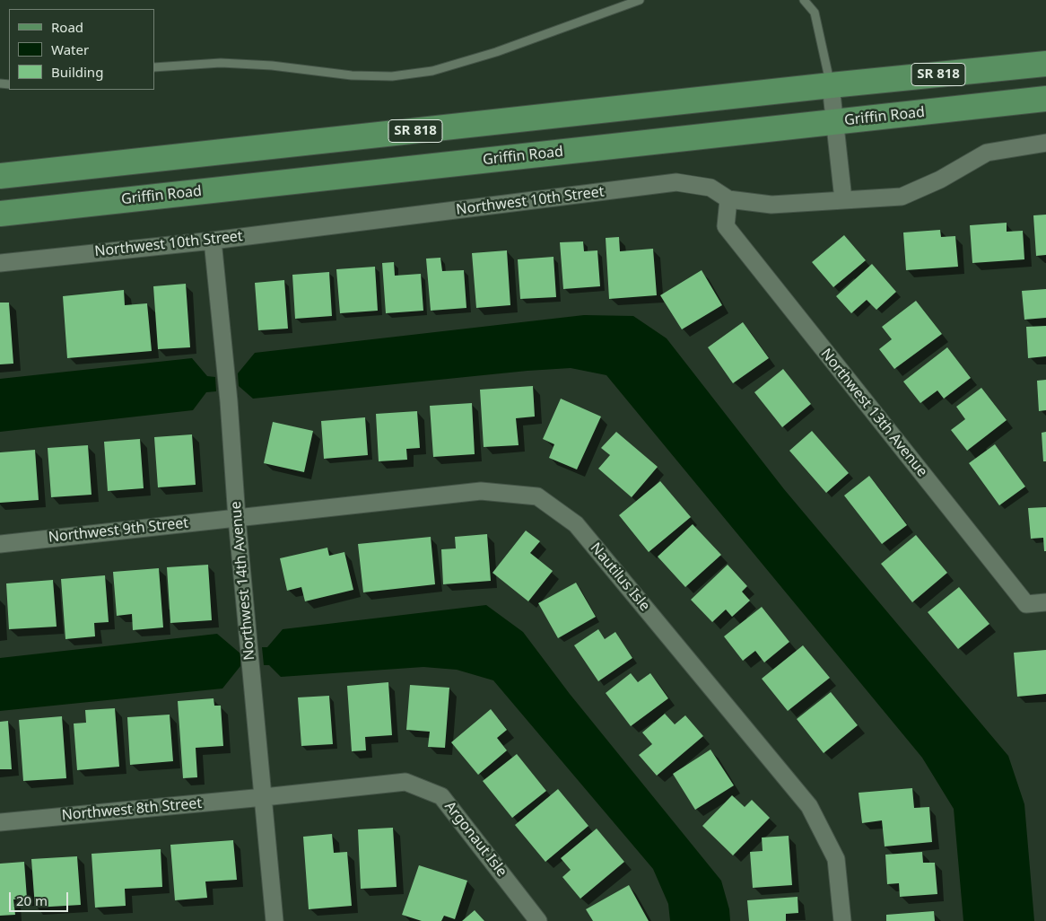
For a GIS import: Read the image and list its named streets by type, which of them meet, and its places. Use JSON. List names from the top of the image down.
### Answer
{
  "streets": {
    "main road": ["SR 818", "Griffin Road"],
    "street": [
      "Northwest 10th Street",
      "Northwest 13th Avenue",
      "Northwest 9th Street",
      "Nautilus Isle",
      "Northwest 14th Avenue",
      "Northwest 8th Street",
      "Argonaut Isle"
    ]
  },
  "crossings": [
    ["Northwest 10th Street", "Northwest 13th Avenue"],
    ["Northwest 10th Street", "Northwest 14th Avenue"],
    ["Northwest 9th Street", "Nautilus Isle"],
    ["Northwest 9th Street", "Northwest 14th Avenue"],
    ["Nautilus Isle", "Northwest 14th Avenue"],
    ["Northwest 14th Avenue", "Northwest 8th Street"],
    ["Northwest 14th Avenue", "Argonaut Isle"],
    ["Northwest 8th Street", "Argonaut Isle"]
  ],
  "legend": ["Road", "Water", "Building"],
  "scale_bar": "20 m"
}
